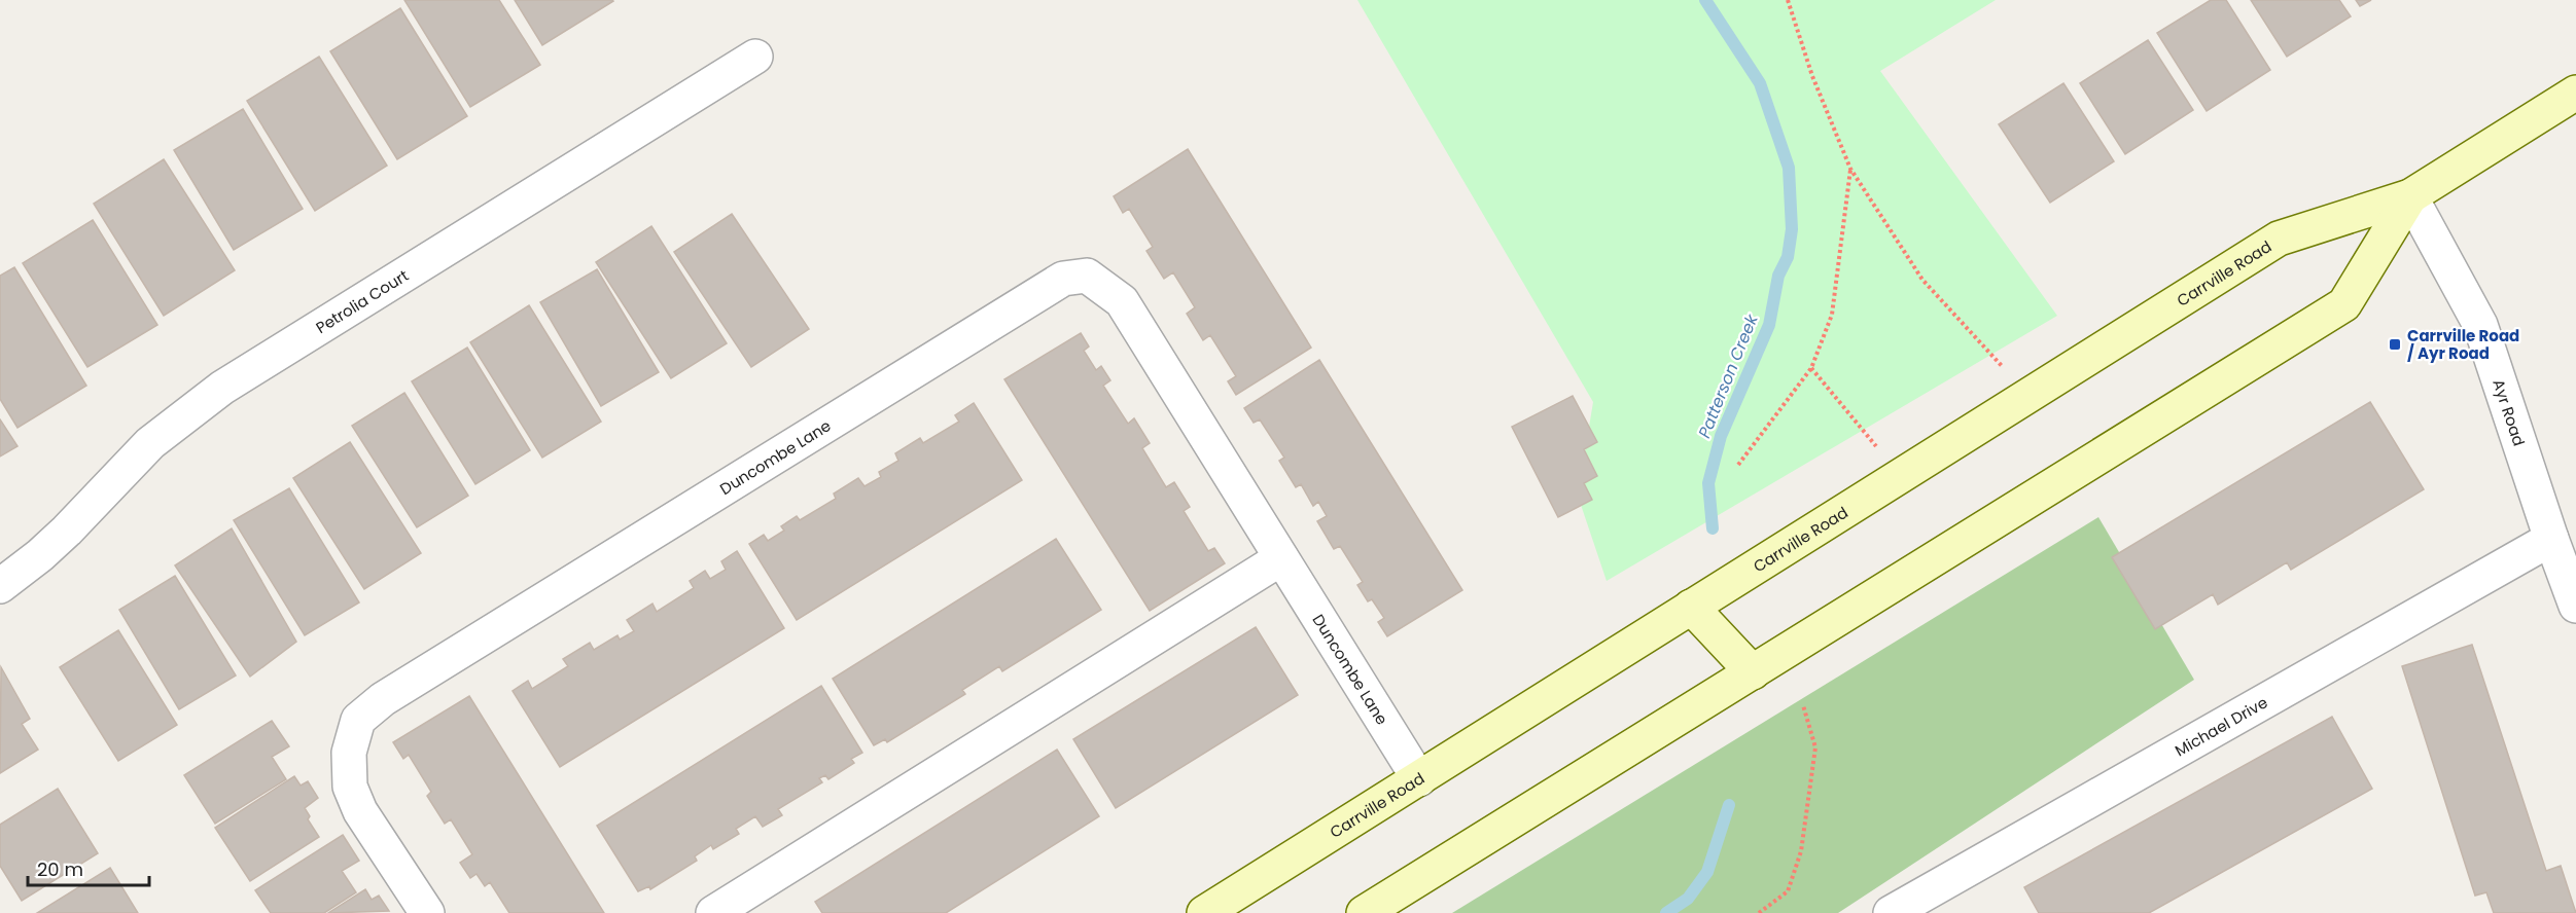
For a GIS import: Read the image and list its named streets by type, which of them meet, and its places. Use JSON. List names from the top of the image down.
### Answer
{
  "streets": {
    "main road": ["Carrville Road"],
    "street": [
      "Petrolia Court",
      "Ayr Road",
      "Duncombe Lane",
      "Michael Drive"
    ]
  },
  "crossings": [
    ["Carrville Road", "Ayr Road"],
    ["Carrville Road", "Duncombe Lane"],
    ["Ayr Road", "Michael Drive"]
  ],
  "water": ["Patterson Creek"],
  "places": {
    "transit": ["Carrville Road / Ayr Road"]
  },
  "scale_bar": "20 m"
}
